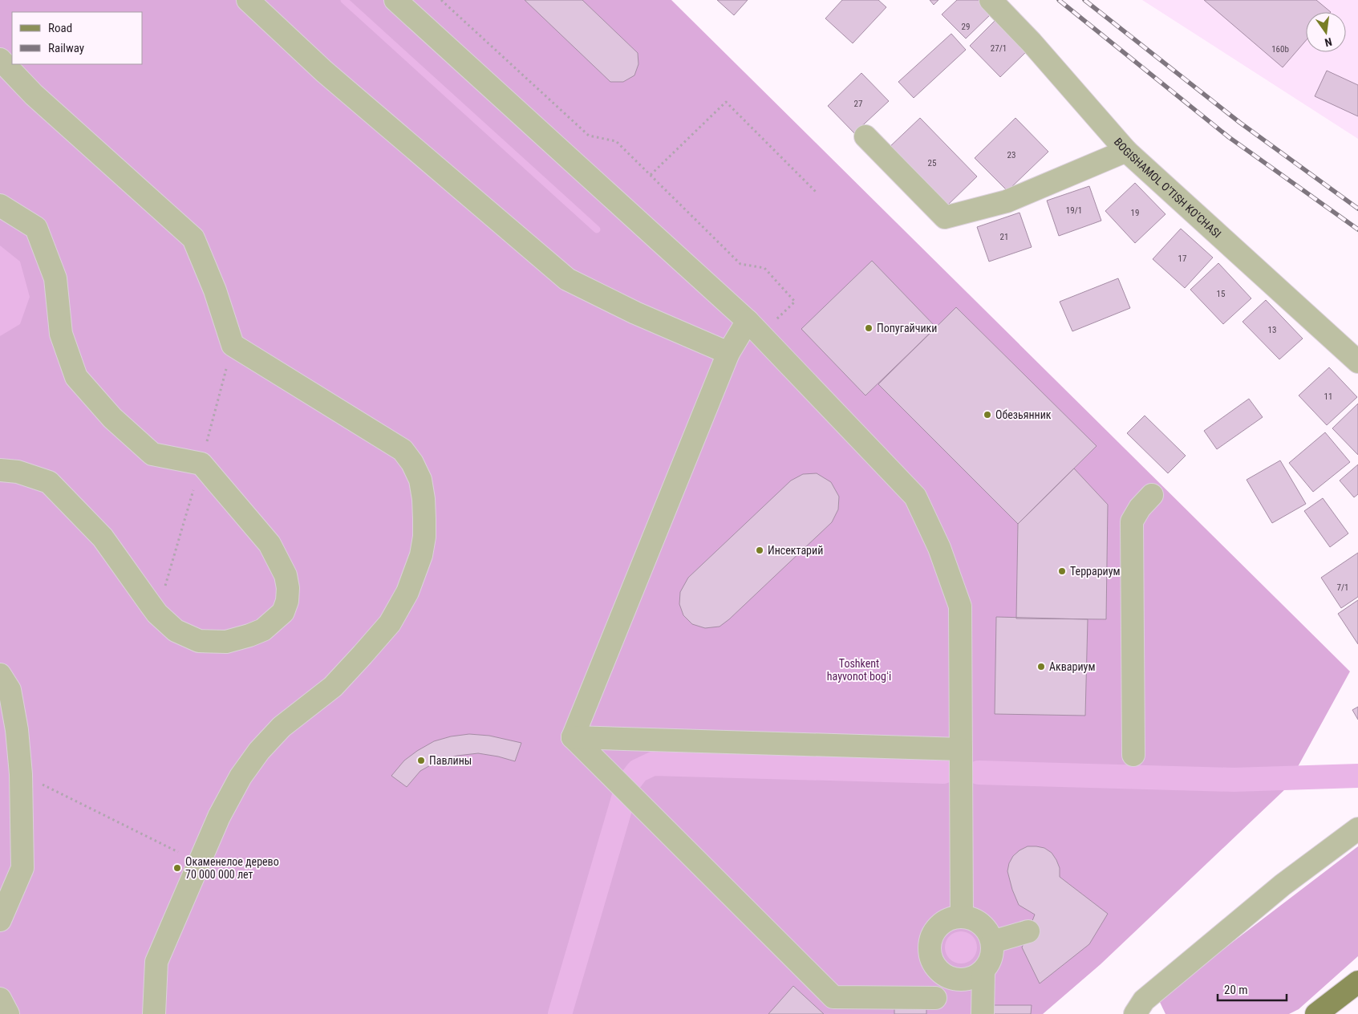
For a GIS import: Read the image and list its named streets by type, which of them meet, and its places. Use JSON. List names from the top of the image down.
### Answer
{
  "streets": {
    "street": ["BOGISHAMOL O'TISH KO'CHASI"]
  },
  "parks": ["Toshkent hayvonot bogʻi"],
  "places": [
    "Попугайчики",
    "Обезьянник",
    "Инсектарий",
    "Террариум",
    "Аквариум",
    "Павлины",
    "Окаменелое дерево 70 000 000 лет"
  ],
  "house_numbers": [
    "29",
    "27/1",
    "160b",
    "27",
    "23",
    "25",
    "19/1",
    "19",
    "21",
    "17",
    "15",
    "13",
    "11",
    "7/1"
  ],
  "legend": ["Road", "Railway"],
  "scale_bar": "20 m",
  "north": "bottom"
}
